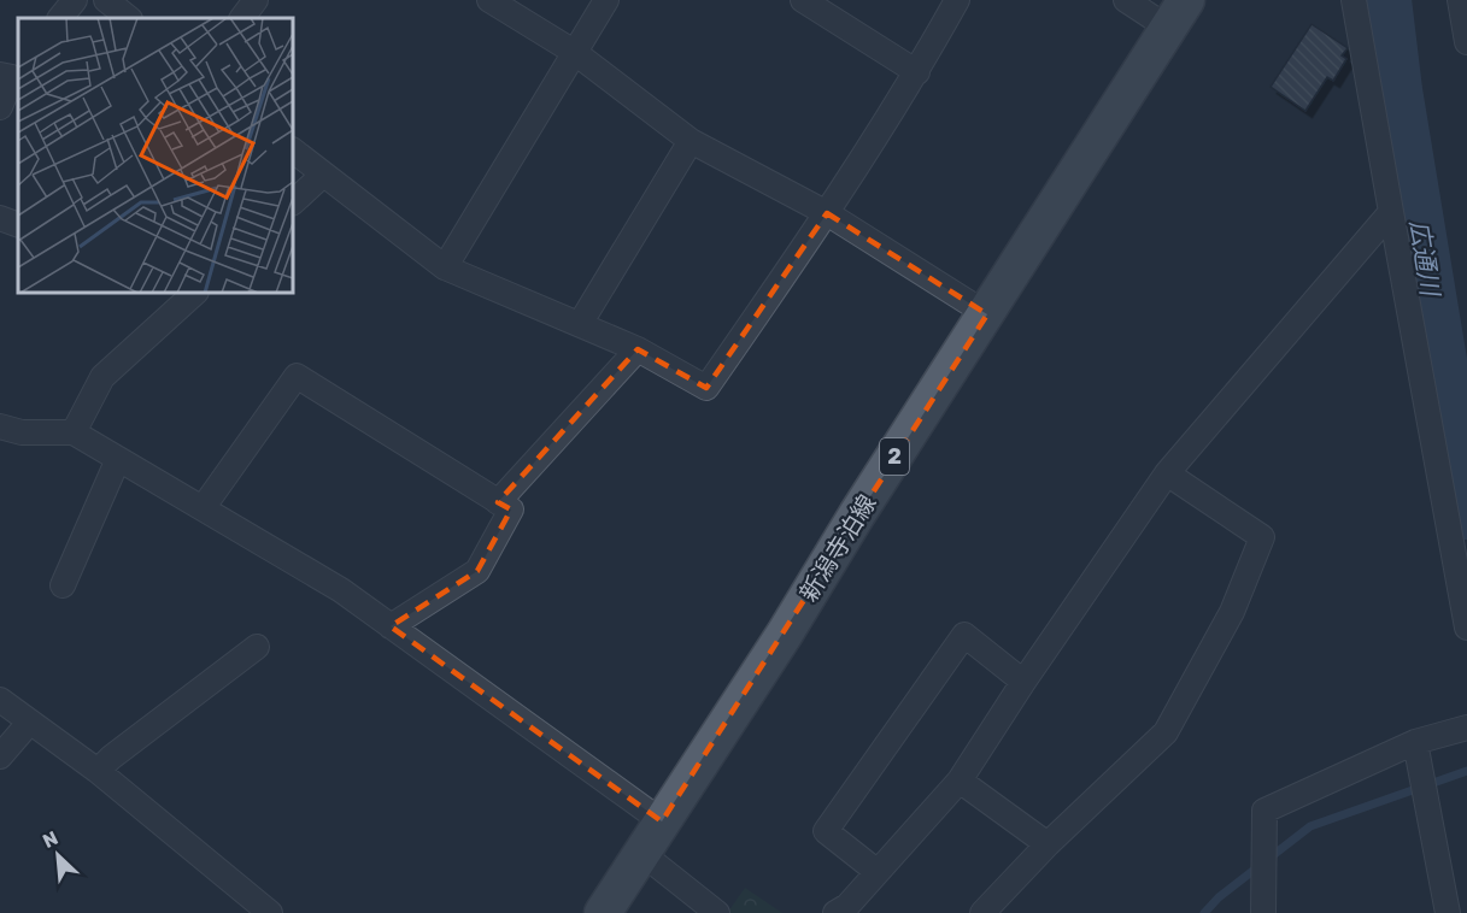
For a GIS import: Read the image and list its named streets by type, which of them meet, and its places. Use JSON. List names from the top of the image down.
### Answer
{
  "streets": {
    "main road": ["2", "新潟寺泊線"]
  },
  "water": ["広通川"],
  "north": "top left"
}
